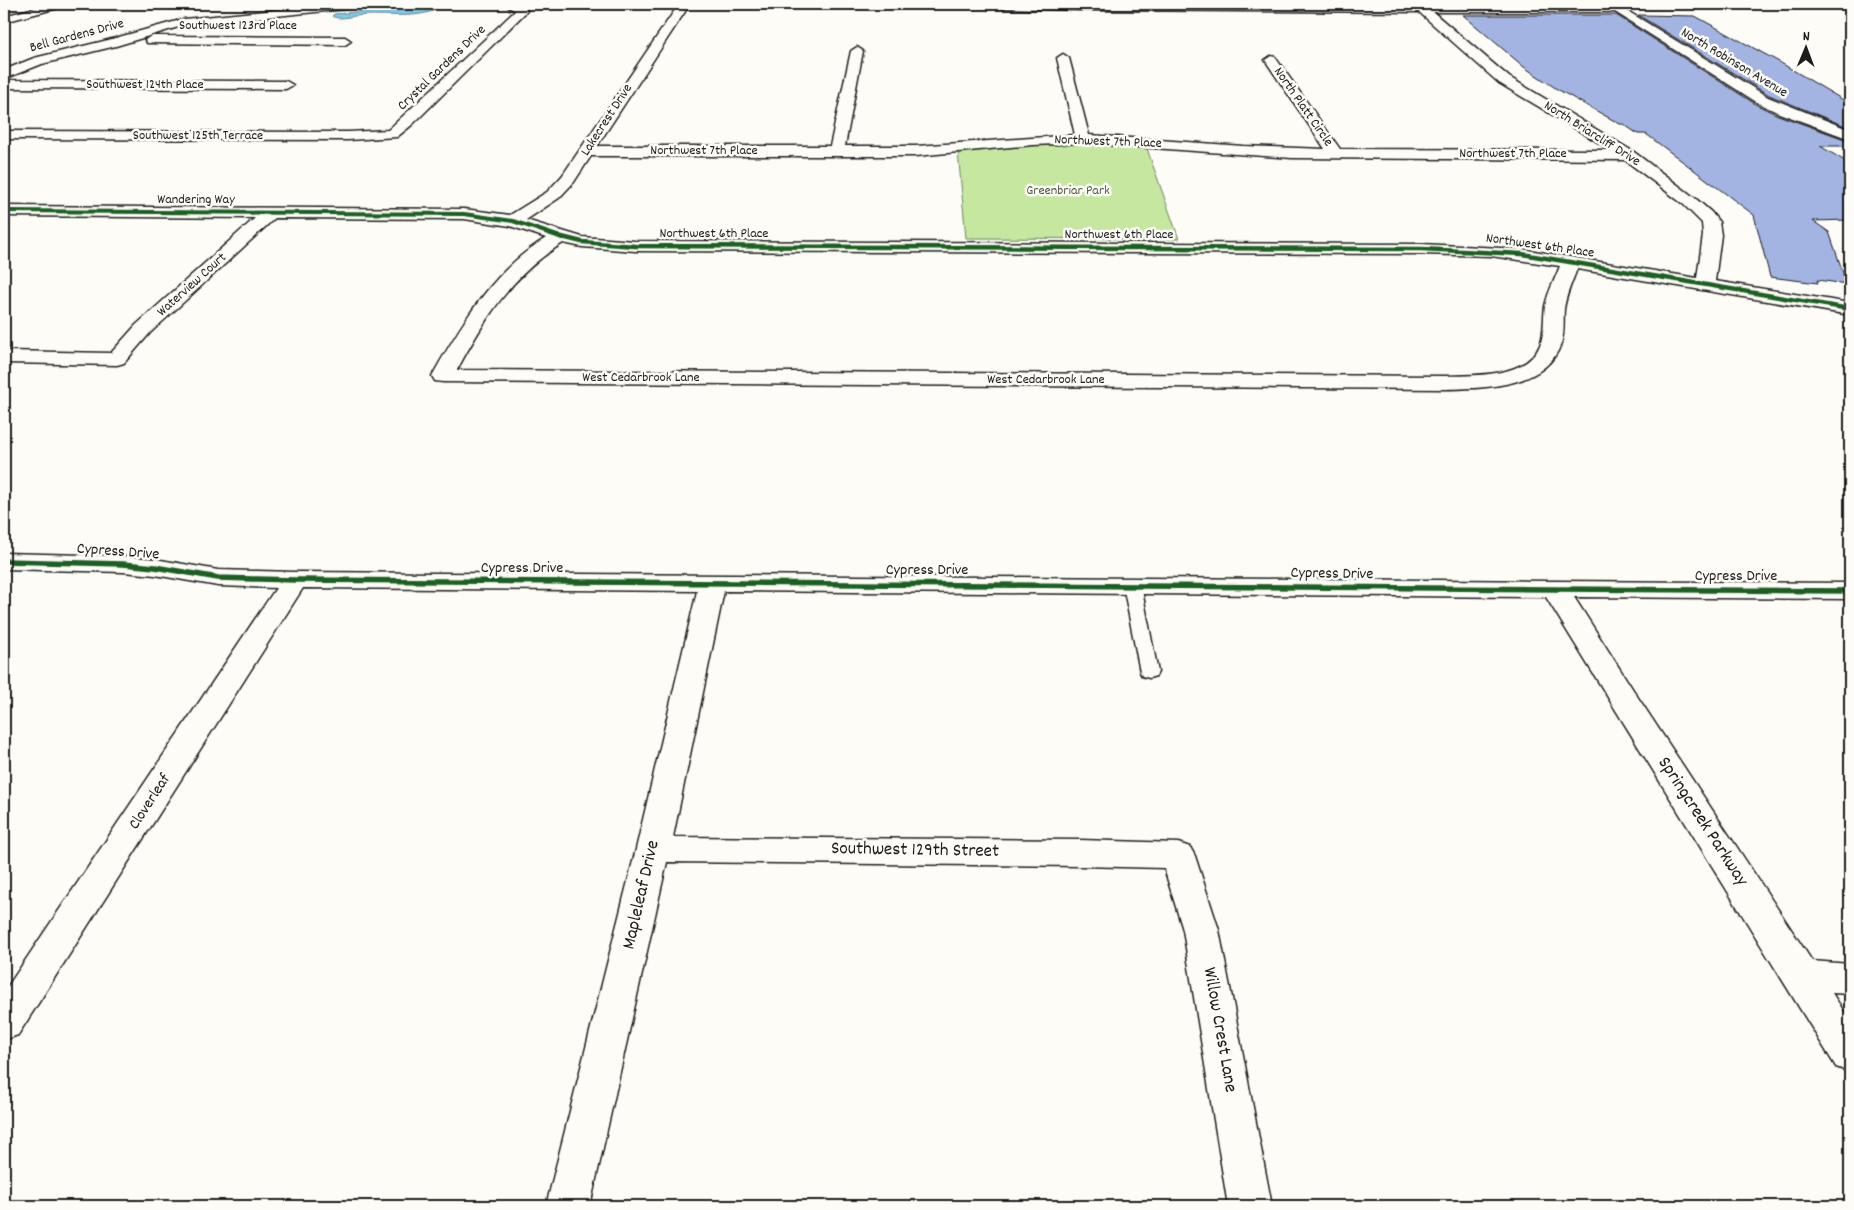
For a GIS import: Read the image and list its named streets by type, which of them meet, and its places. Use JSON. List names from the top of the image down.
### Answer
{
  "streets": {
    "street": [
      "Southwest 123rd Place",
      "Bell Gardens Drive",
      "North Robinson Avenue",
      "Crystal Gardens Drive",
      "Southwest 124th Place",
      "North Platt Circle",
      "Lakecrest Drive",
      "North Briarcliff Drive",
      "Southwest 125th Terrace",
      "Northwest 7th Place",
      "Wandering Way",
      "Northwest 6th Place",
      "Waterview Court",
      "West Cedarbrook Lane",
      "Cypress Drive",
      "Cloverleaf",
      "Springcreek Parkway",
      "Southwest 129th Street",
      "Mapleleaf Drive",
      "Willow Crest Lane"
    ]
  },
  "crossings": [
    ["Southwest 123rd Place", "Bell Gardens Drive"],
    ["Crystal Gardens Drive", "Southwest 125th Terrace"],
    ["North Platt Circle", "Northwest 7th Place"],
    ["Lakecrest Drive", "Northwest 7th Place"],
    ["Lakecrest Drive", "Northwest 6th Place"],
    ["North Briarcliff Drive", "Northwest 7th Place"],
    ["North Briarcliff Drive", "Northwest 6th Place"],
    ["Wandering Way", "Northwest 6th Place"],
    ["Wandering Way", "Waterview Court"],
    ["Northwest 6th Place", "West Cedarbrook Lane"],
    ["Cypress Drive", "Cloverleaf"],
    ["Cypress Drive", "Springcreek Parkway"],
    ["Cypress Drive", "Mapleleaf Drive"],
    ["Southwest 129th Street", "Mapleleaf Drive"],
    ["Southwest 129th Street", "Willow Crest Lane"]
  ],
  "parks": ["Greenbriar Park"],
  "north": "top"
}
